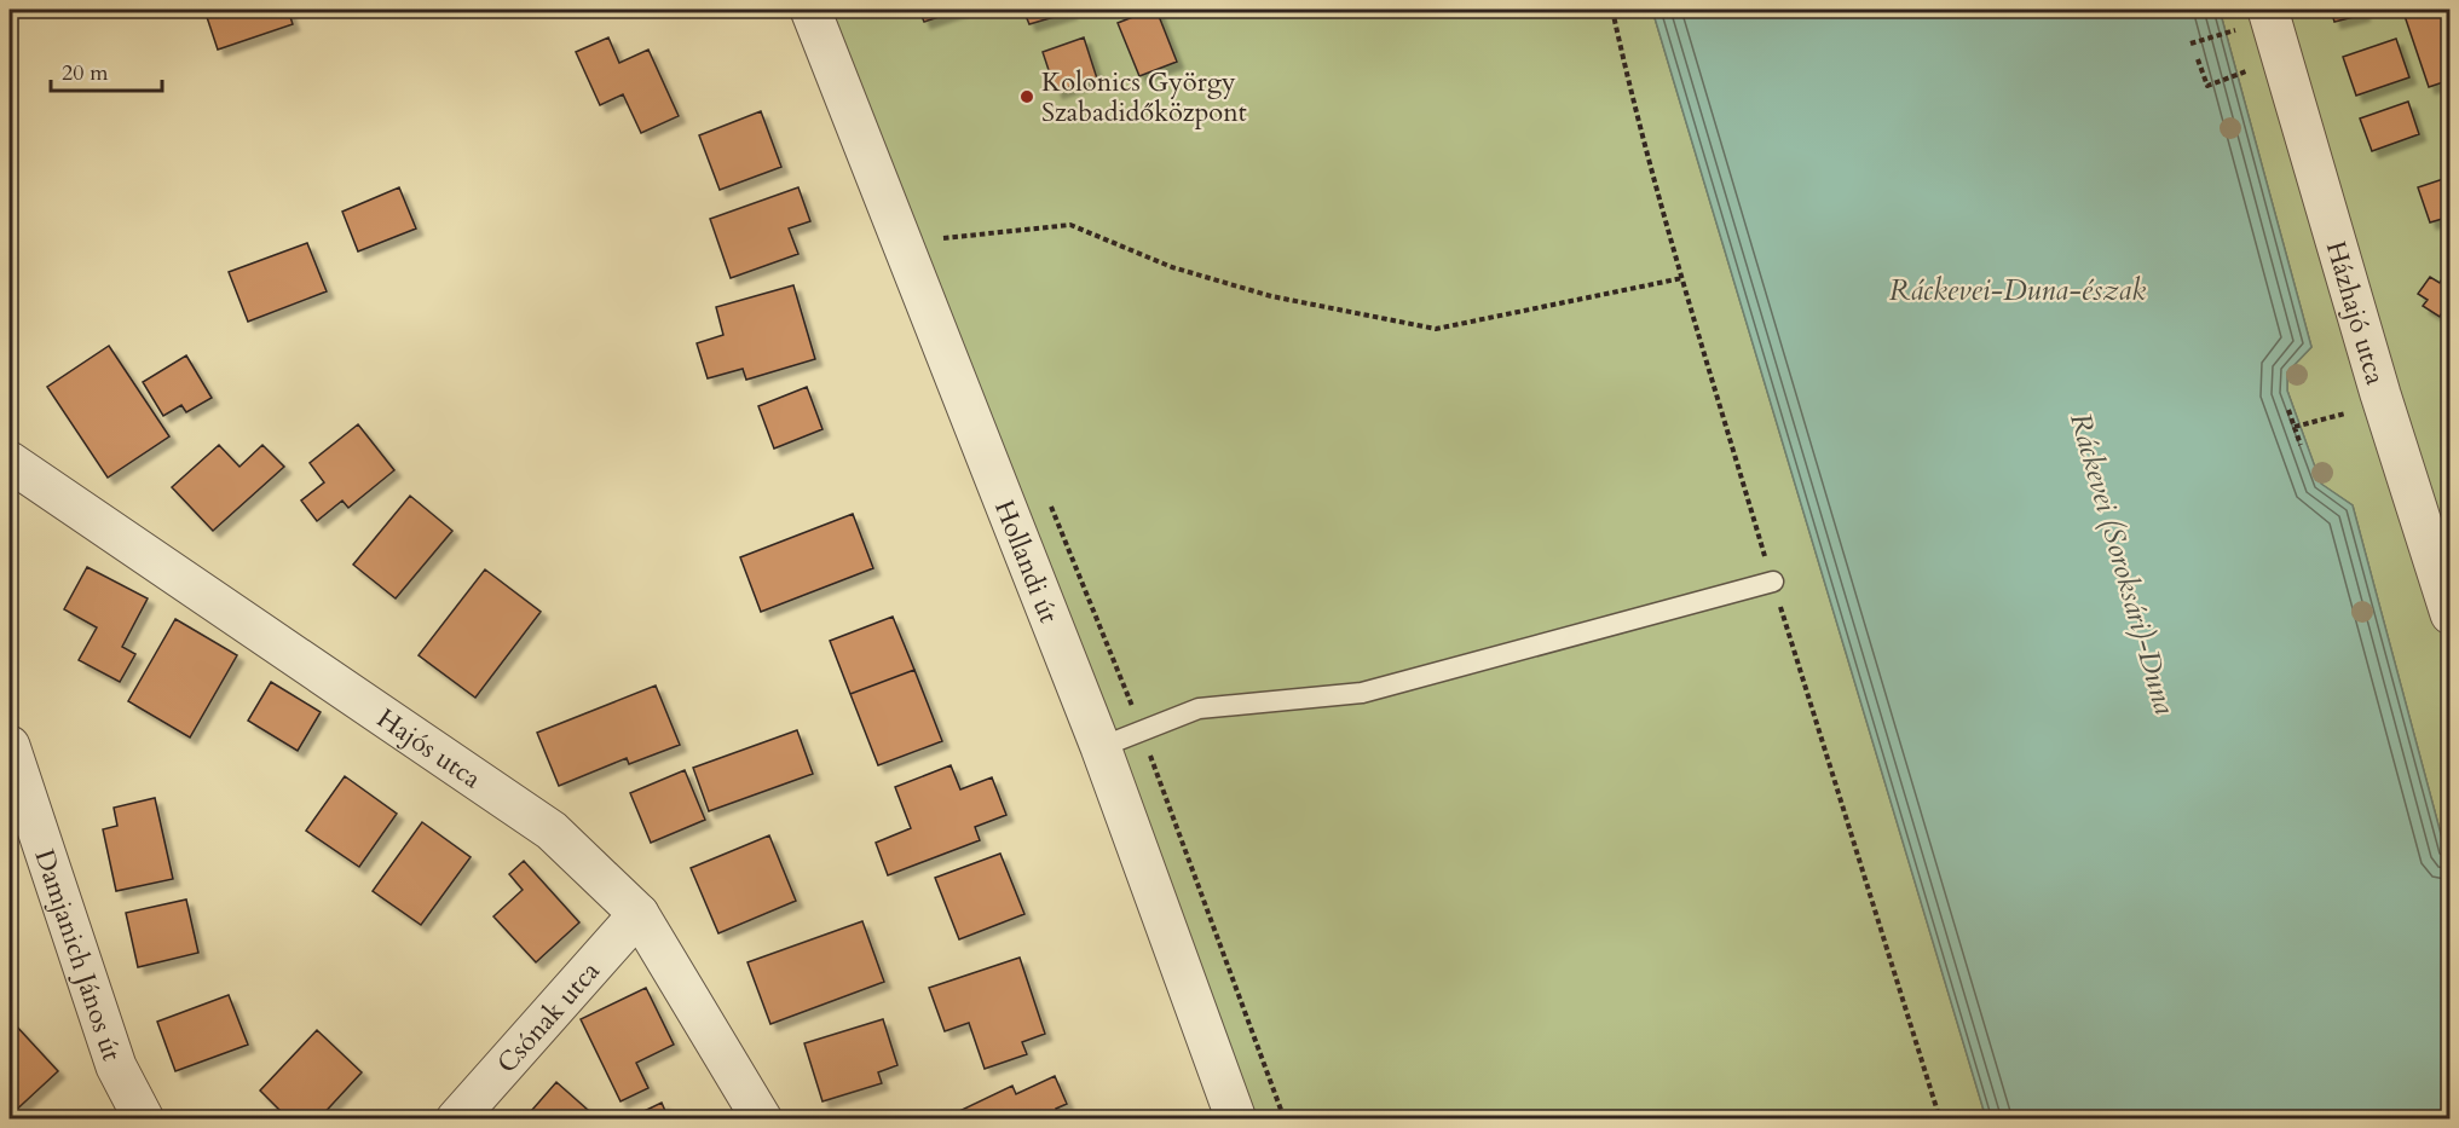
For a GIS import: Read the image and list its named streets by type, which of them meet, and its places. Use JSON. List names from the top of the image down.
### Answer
{
  "streets": {
    "street": [
      "Házhajó utca",
      "Hollandi út",
      "Hajós utca",
      "Damjanich János út",
      "Csónak utca"
    ]
  },
  "crossings": [
    ["Hajós utca", "Csónak utca"]
  ],
  "water": ["Ráckevei-Duna-észak", "Ráckevei (Soroksári)-Duna"],
  "places": ["Kolonics György Szabadidőközpont"],
  "scale_bar": "20 m"
}
